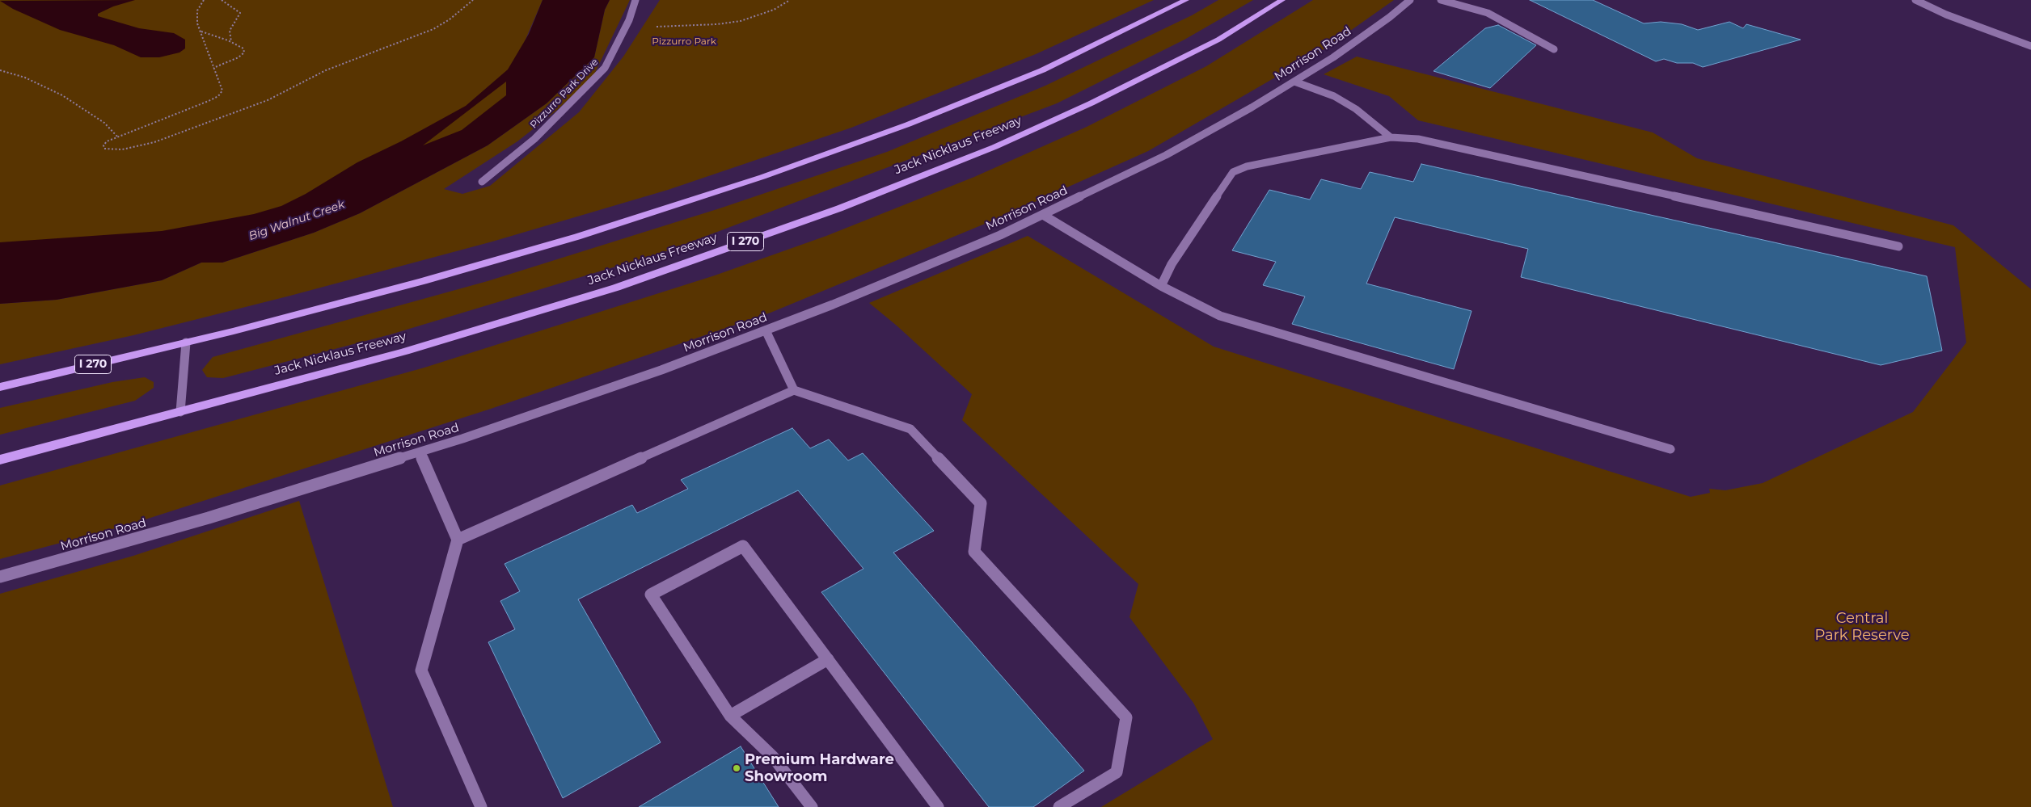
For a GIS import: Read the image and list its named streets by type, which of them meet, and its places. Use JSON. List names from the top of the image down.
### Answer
{
  "streets": {
    "highway": ["Jack Nicklaus Freeway", "I 270"],
    "street": ["Morrison Road", "Pizzurro Park Drive"]
  },
  "water": ["Big Walnut Creek"],
  "parks": ["Pizzurro Park", "Central Park Reserve"],
  "places": ["Premium Hardware Showroom"]
}
